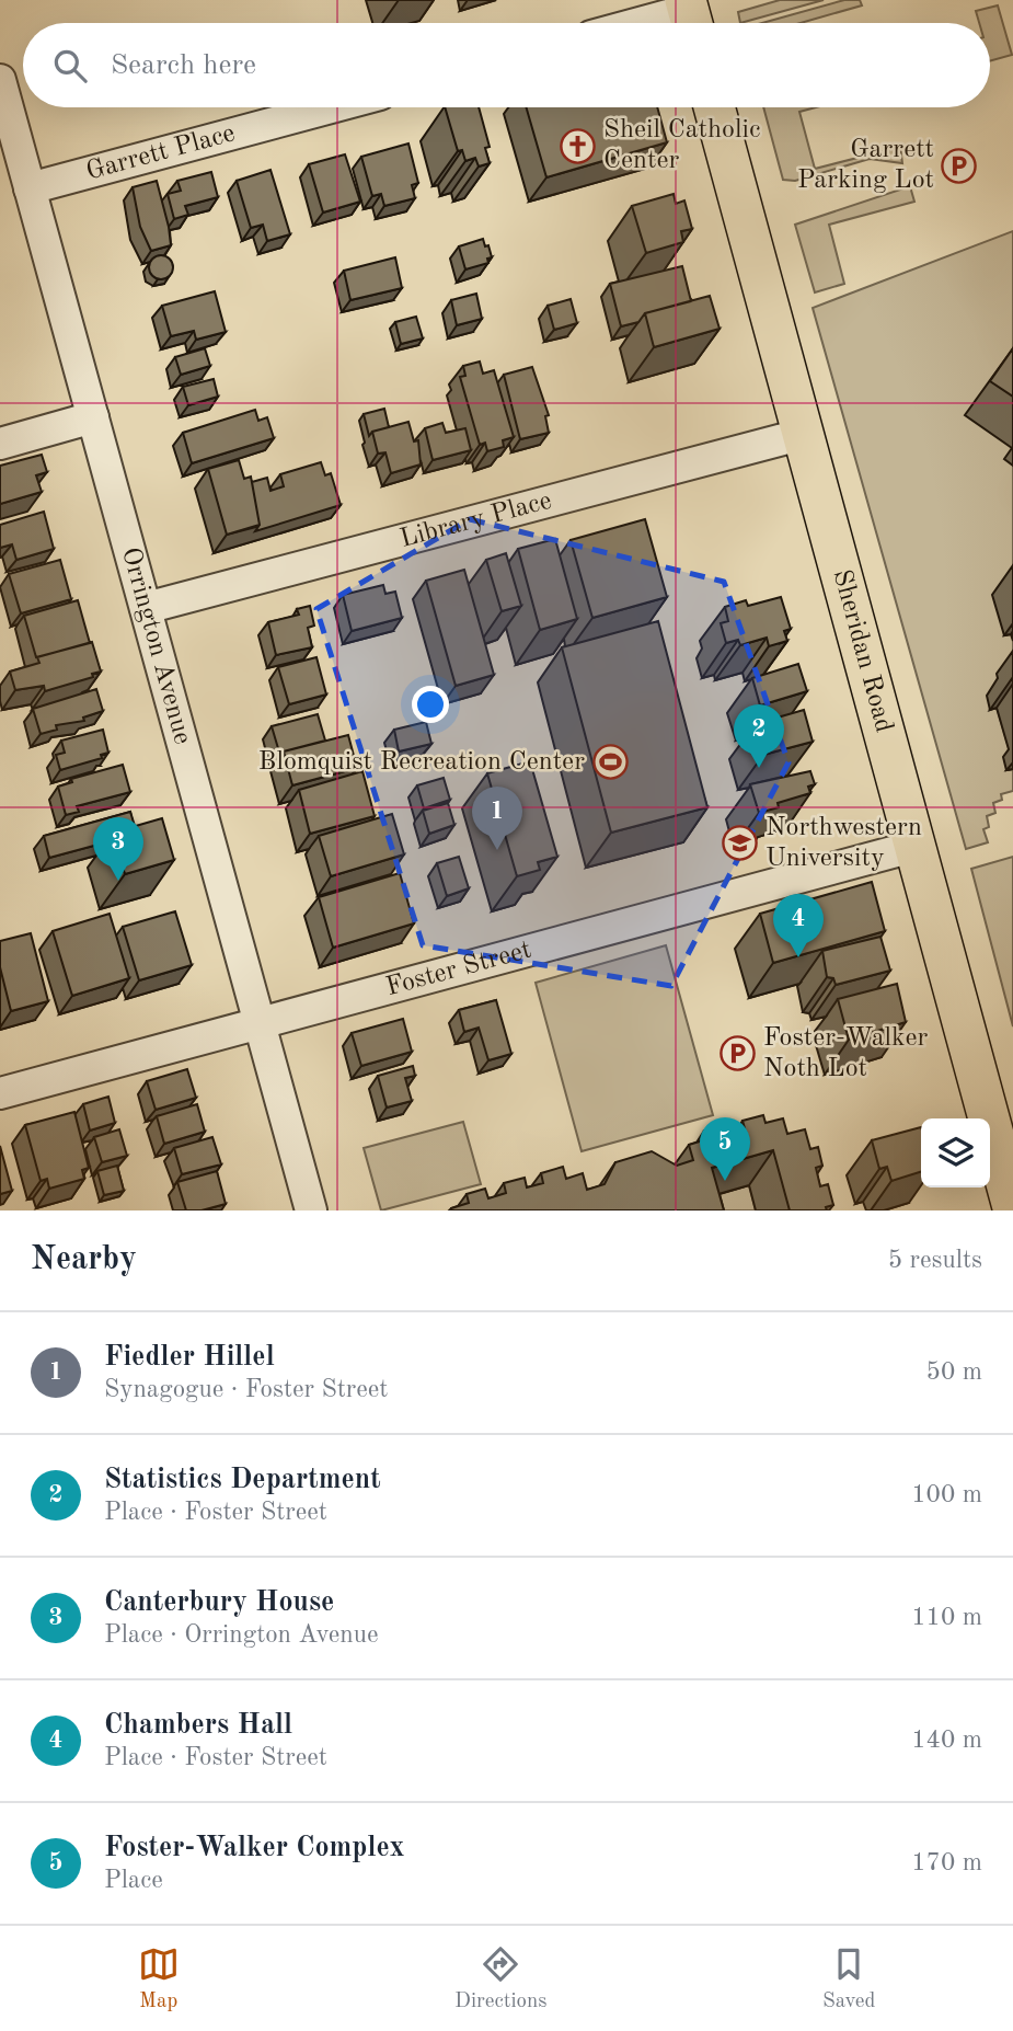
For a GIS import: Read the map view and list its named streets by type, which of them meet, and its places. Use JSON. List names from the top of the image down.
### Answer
{
  "streets": {
    "main road": ["Sheridan Road"],
    "street": [
      "Garrett Place",
      "Library Place",
      "Orrington Avenue",
      "Foster Street"
    ]
  },
  "crossings": [
    ["Garrett Place", "Orrington Avenue"],
    ["Library Place", "Orrington Avenue"],
    ["Library Place", "Sheridan Road"],
    ["Orrington Avenue", "Foster Street"],
    ["Sheridan Road", "Foster Street"]
  ],
  "places": {
    "church": ["Sheil Catholic Center"],
    "parking": ["Garrett Parking Lot", "Foster-Walker Noth Lot"],
    "sports": ["Blomquist Recreation Center"],
    "school or university": ["Northwestern University"]
  },
  "page": {
    "search": "Search here",
    "pins": [
      "2",
      "1",
      "3",
      "4",
      "5"
    ],
    "heading": ["Nearby", "5 results"],
    "list": [
      {
        "mark": "1",
        "name": "Fiedler Hillel",
        "note": "Synagogue · Foster Street",
        "value": "50 m"
      },
      {
        "mark": "2",
        "name": "Statistics Department",
        "note": "Place · Foster Street",
        "value": "100 m"
      },
      {
        "mark": "3",
        "name": "Canterbury House",
        "note": "Place · Orrington Avenue",
        "value": "110 m"
      },
      {
        "mark": "4",
        "name": "Chambers Hall",
        "note": "Place · Foster Street",
        "value": "140 m"
      },
      {
        "mark": "5",
        "name": "Foster-Walker Complex",
        "note": "Place",
        "value": "170 m"
      }
    ],
    "nav": ["Map", "Directions", "Saved"]
  }
}
